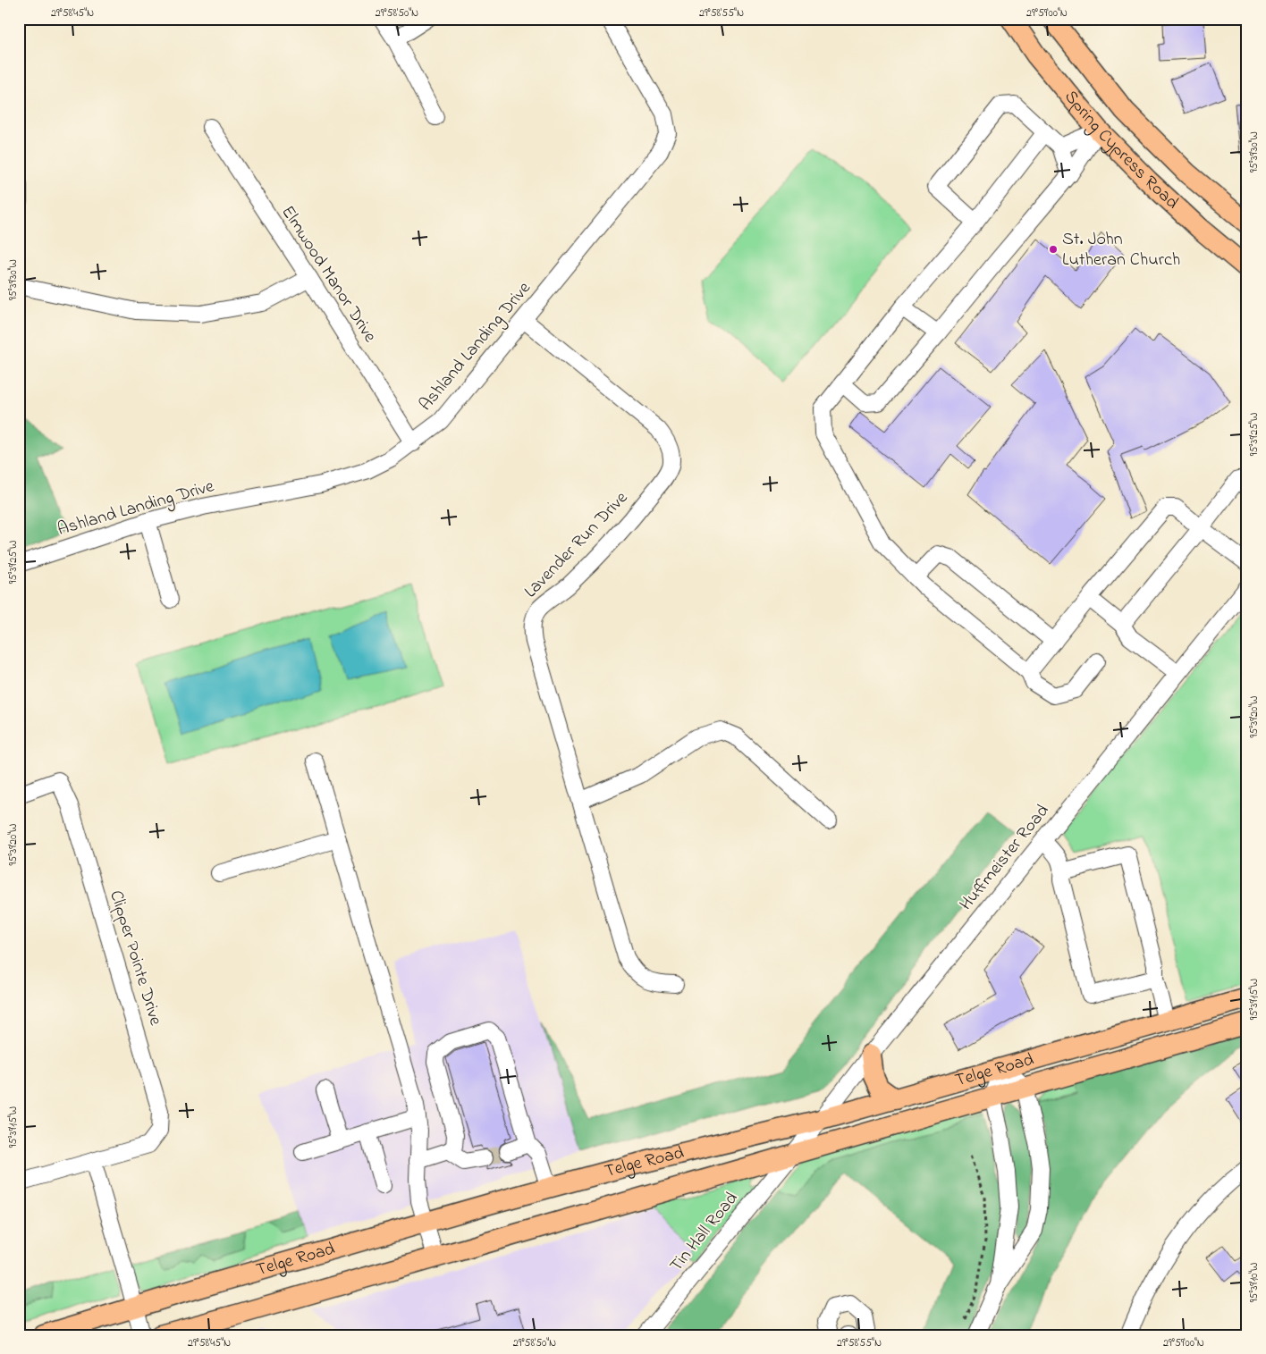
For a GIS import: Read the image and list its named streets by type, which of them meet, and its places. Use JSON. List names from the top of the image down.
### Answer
{
  "streets": {
    "main road": ["Spring Cypress Road", "Telge Road"],
    "street": [
      "Elmwood Manor Drive",
      "Ashland Landing Drive",
      "Lavender Run Drive",
      "Huffmeister Road",
      "Clipper Pointe Drive",
      "Tin Hall Road"
    ]
  },
  "crossings": [
    ["Elmwood Manor Drive", "Ashland Landing Drive"],
    ["Ashland Landing Drive", "Lavender Run Drive"],
    ["Huffmeister Road", "Telge Road"],
    ["Huffmeister Road", "Tin Hall Road"],
    ["Telge Road", "Tin Hall Road"]
  ],
  "places": ["St. John Lutheran Church"],
  "coordinates": [
    "29°58'45\"N",
    "29°58'50\"N",
    "29°58'55\"N",
    "29°59'00\"N",
    "95°39'30\"W",
    "95°39'25\"W",
    "95°39'20\"W",
    "95°39'15\"W",
    "95°39'10\"W"
  ]
}
